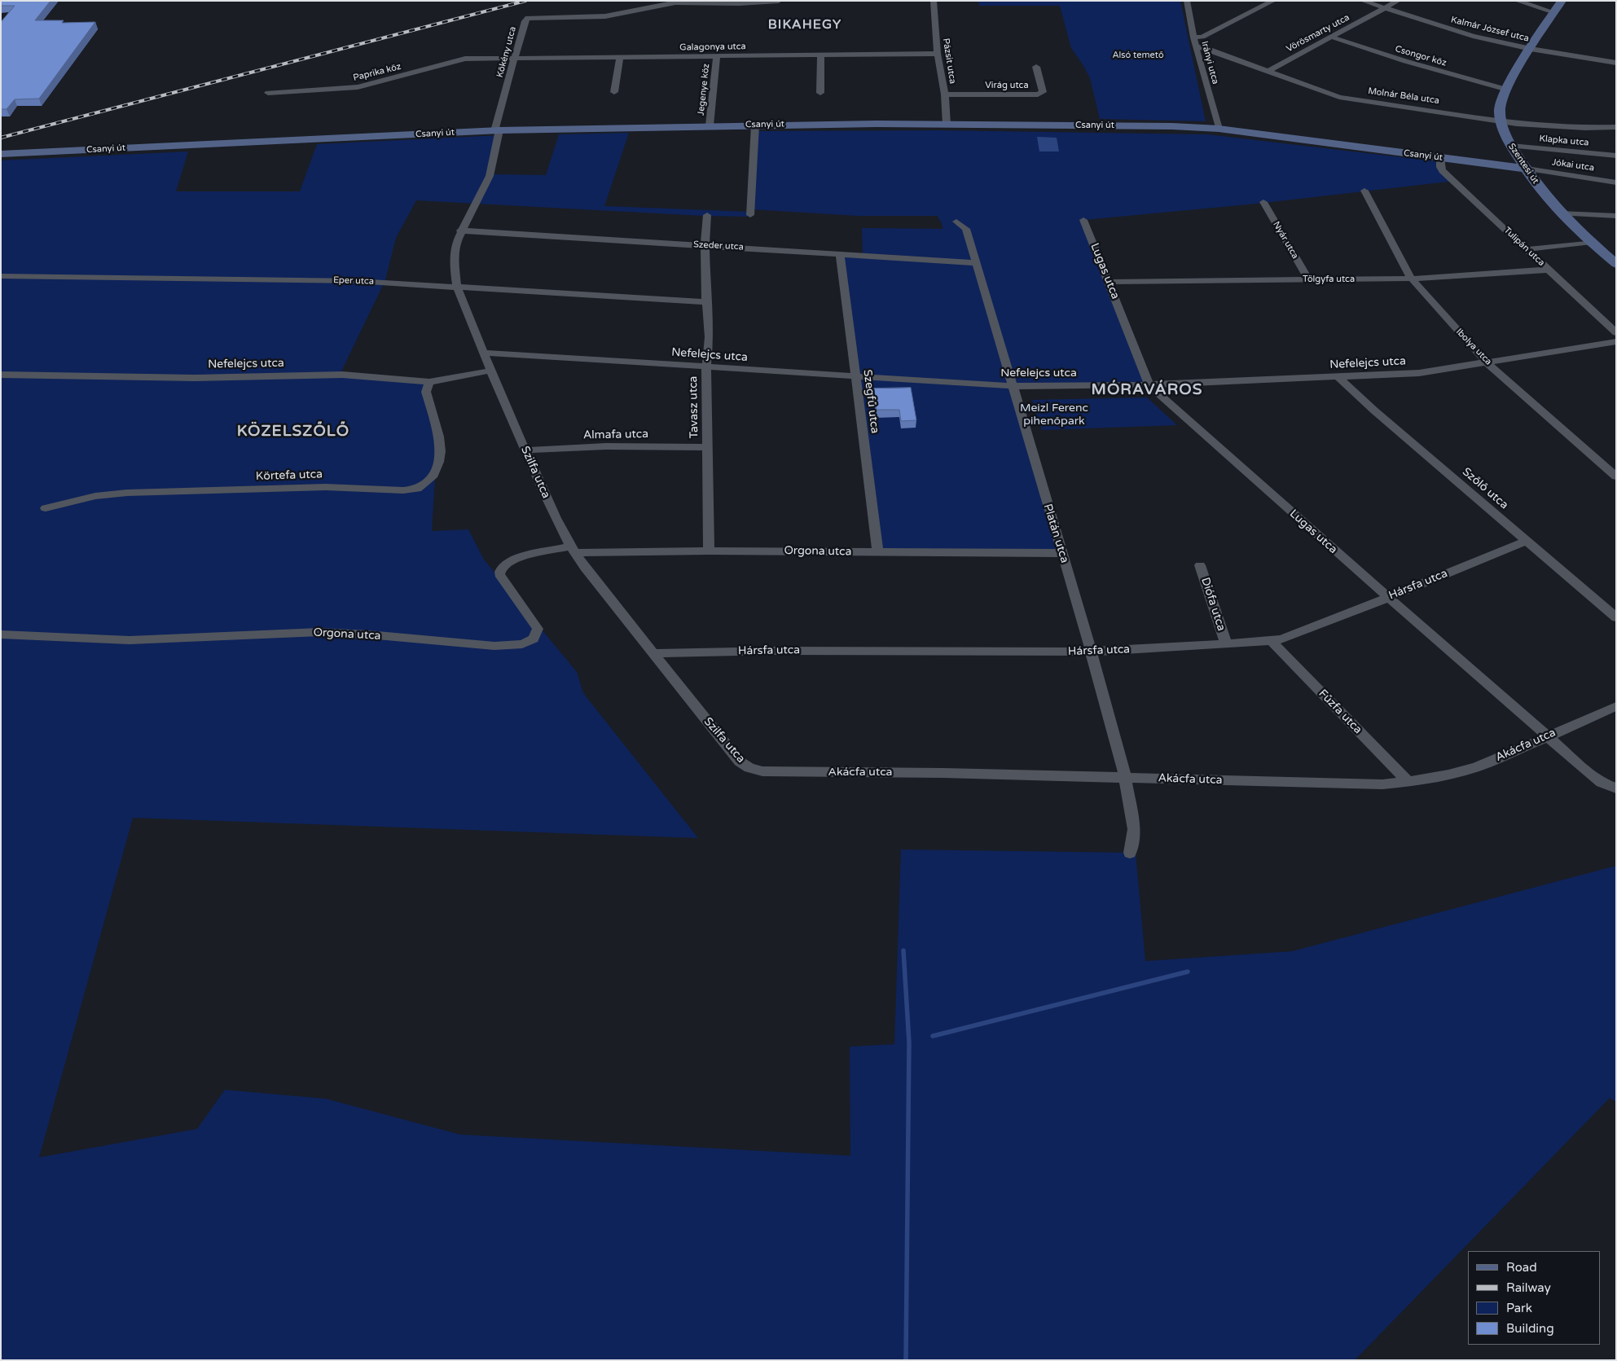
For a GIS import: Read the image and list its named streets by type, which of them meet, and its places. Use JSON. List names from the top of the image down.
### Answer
{
  "streets": {
    "street": [
      "Kalmár József utca",
      "Vörösmarty utca",
      "Galagonya utca",
      "Kökény utca",
      "Csongor köz",
      "Pázsit utca",
      "Irányi utca",
      "Paprika köz",
      "Virág utca",
      "Jegenye köz",
      "Molnár Béla utca",
      "Csanyi út",
      "Klapka utca",
      "Szentesi út",
      "Jókai utca",
      "Nyár utca",
      "Szeder utca",
      "Tulipán utca",
      "Lugas utca",
      "Tölgyfa utca",
      "Eper utca",
      "Ibolya utca",
      "Nefelejcs utca",
      "Szegfű utca",
      "Tavasz utca",
      "Almafa utca",
      "Szilfa utca",
      "Körtefa utca",
      "Szőlő utca",
      "Platán utca",
      "Orgona utca",
      "Hársfa utca",
      "Diófa utca",
      "Fűzfa utca",
      "Akácfa utca"
    ]
  },
  "crossings": [
    ["Kalmár József utca", "Vörösmarty utca"],
    ["Vörösmarty utca", "Csongor köz"],
    ["Vörösmarty utca", "Molnár Béla utca"],
    ["Galagonya utca", "Kökény utca"],
    ["Galagonya utca", "Pázsit utca"],
    ["Galagonya utca", "Paprika köz"],
    ["Galagonya utca", "Jegenye köz"],
    ["Kökény utca", "Csanyi út"],
    ["Kökény utca", "Szilfa utca"],
    ["Pázsit utca", "Virág utca"],
    ["Pázsit utca", "Csanyi út"],
    ["Irányi utca", "Molnár Béla utca"],
    ["Irányi utca", "Csanyi út"],
    ["Jegenye köz", "Csanyi út"],
    ["Molnár Béla utca", "Szentesi út"],
    ["Csanyi út", "Szentesi út"],
    ["Csanyi út", "Jókai utca"],
    ["Csanyi út", "Tulipán utca"],
    ["Csanyi út", "Szilfa utca"],
    ["Klapka utca", "Szentesi út"],
    ["Szentesi út", "Jókai utca"],
    ["Nyár utca", "Tölgyfa utca"],
    ["Szeder utca", "Szegfű utca"],
    ["Szeder utca", "Tavasz utca"],
    ["Szeder utca", "Szilfa utca"],
    ["Szeder utca", "Platán utca"],
    ["Tulipán utca", "Tölgyfa utca"],
    ["Lugas utca", "Tölgyfa utca"],
    ["Lugas utca", "Nefelejcs utca"],
    ["Lugas utca", "Hársfa utca"],
    ["Lugas utca", "Akácfa utca"],
    ["Tölgyfa utca", "Ibolya utca"],
    ["Eper utca", "Tavasz utca"],
    ["Eper utca", "Szilfa utca"],
    ["Ibolya utca", "Nefelejcs utca"],
    ["Nefelejcs utca", "Szegfű utca"],
    ["Nefelejcs utca", "Tavasz utca"],
    ["Nefelejcs utca", "Szilfa utca"],
    ["Nefelejcs utca", "Körtefa utca"],
    ["Nefelejcs utca", "Szőlő utca"],
    ["Nefelejcs utca", "Platán utca"],
    ["Szegfű utca", "Orgona utca"],
    ["Tavasz utca", "Almafa utca"],
    ["Tavasz utca", "Orgona utca"],
    ["Almafa utca", "Szilfa utca"],
    ["Szilfa utca", "Orgona utca"],
    ["Szilfa utca", "Hársfa utca"],
    ["Szilfa utca", "Akácfa utca"],
    ["Szőlő utca", "Hársfa utca"],
    ["Platán utca", "Orgona utca"],
    ["Platán utca", "Hársfa utca"],
    ["Platán utca", "Akácfa utca"],
    ["Hársfa utca", "Diófa utca"],
    ["Hársfa utca", "Fűzfa utca"],
    ["Fűzfa utca", "Akácfa utca"]
  ],
  "districts": ["BIKAHEGY", "MÓRAVÁROS", "KÖZELSZŐLŐ"],
  "parks": ["Alsó temető", "Meizl Ferenc pihenőpark"],
  "legend": [
    "Road",
    "Railway",
    "Park",
    "Building"
  ]
}
